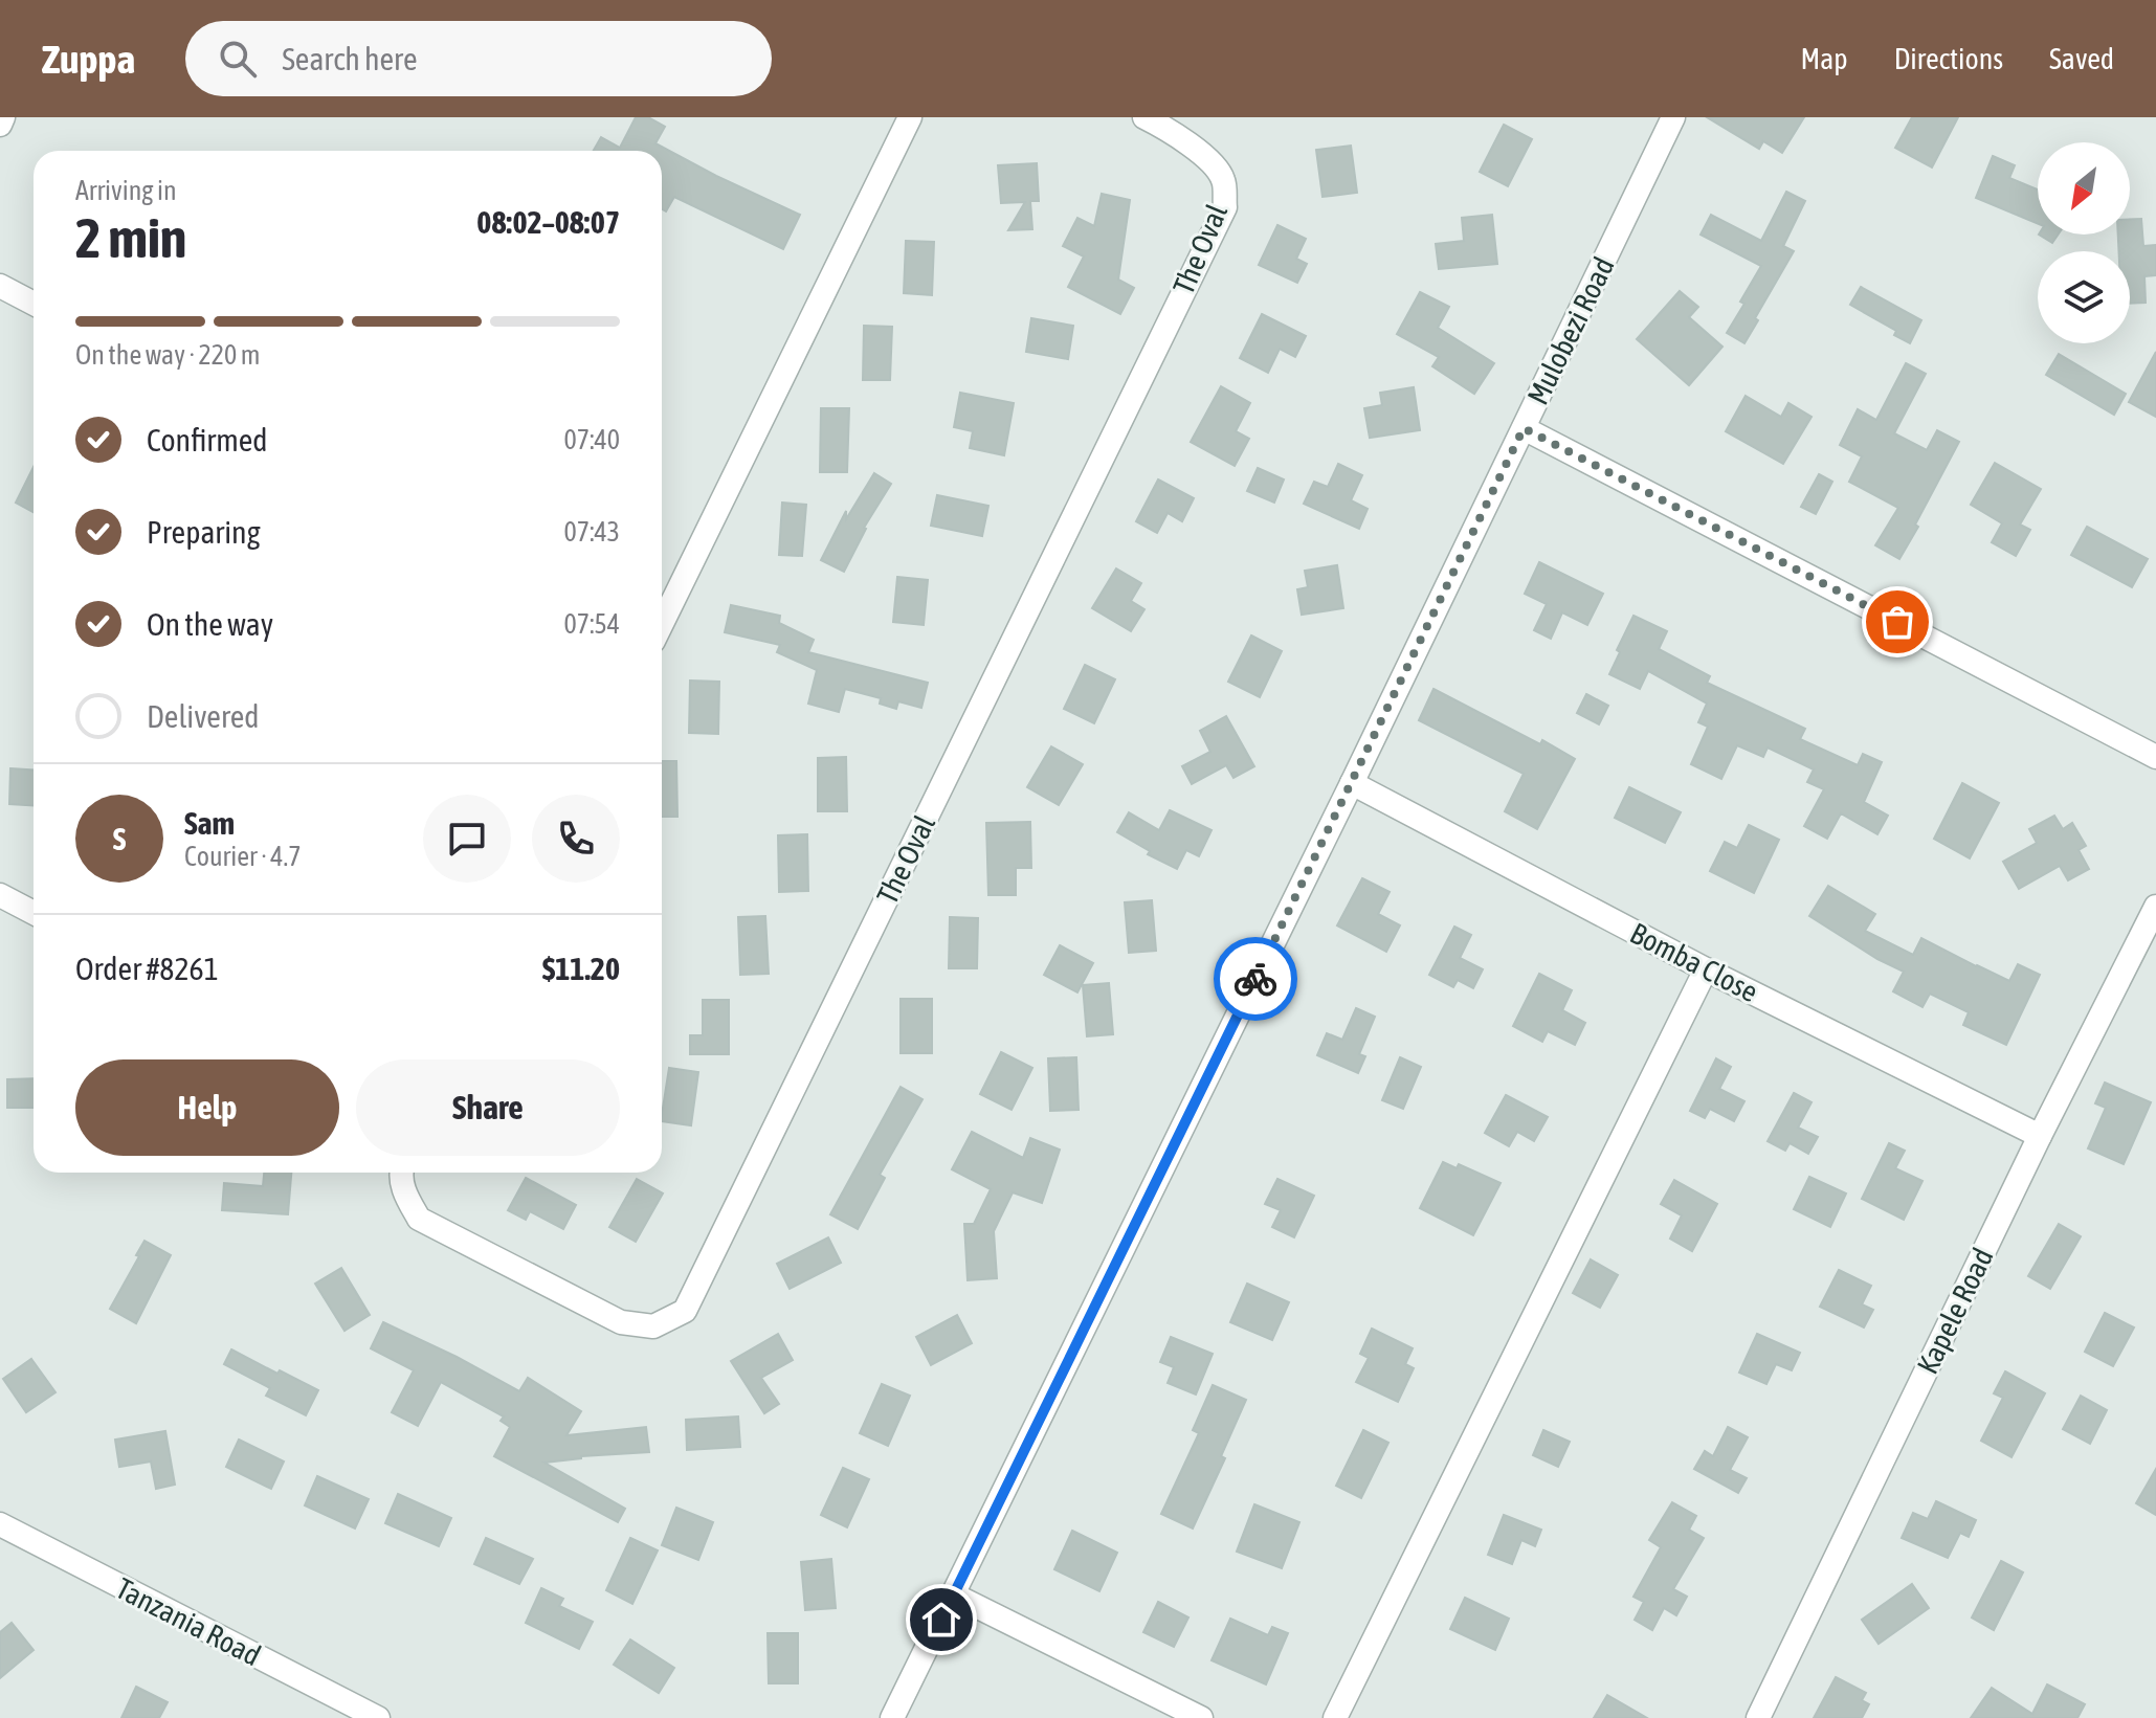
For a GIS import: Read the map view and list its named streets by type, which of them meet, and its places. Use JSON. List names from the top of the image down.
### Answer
{
  "streets": {
    "street": [
      "The Oval",
      "Mulobezi Road",
      "Bomba Close",
      "Kapele Road",
      "Tanzania Road"
    ]
  },
  "crossings": [
    ["Mulobezi Road", "Bomba Close"],
    ["Bomba Close", "Kapele Road"]
  ],
  "north": "bottom left",
  "page": {
    "header": "Zuppa",
    "search": "Search here",
    "nav": ["Map", "Directions", "Saved"],
    "heading": ["2 min", "Arriving in", "08:02–08:07"],
    "panel": [
      "Sam",
      "Courier · 4.7",
      "Order #8261",
      "$11.20"
    ],
    "bar": "On the way · 220 m",
    "list": [
      ["Confirmed", "07:40"],
      ["Preparing", "07:43"],
      ["On the way", "07:54"],
      "Delivered"
    ],
    "round": "S",
    "buttons": ["Help", "Share"]
  }
}
